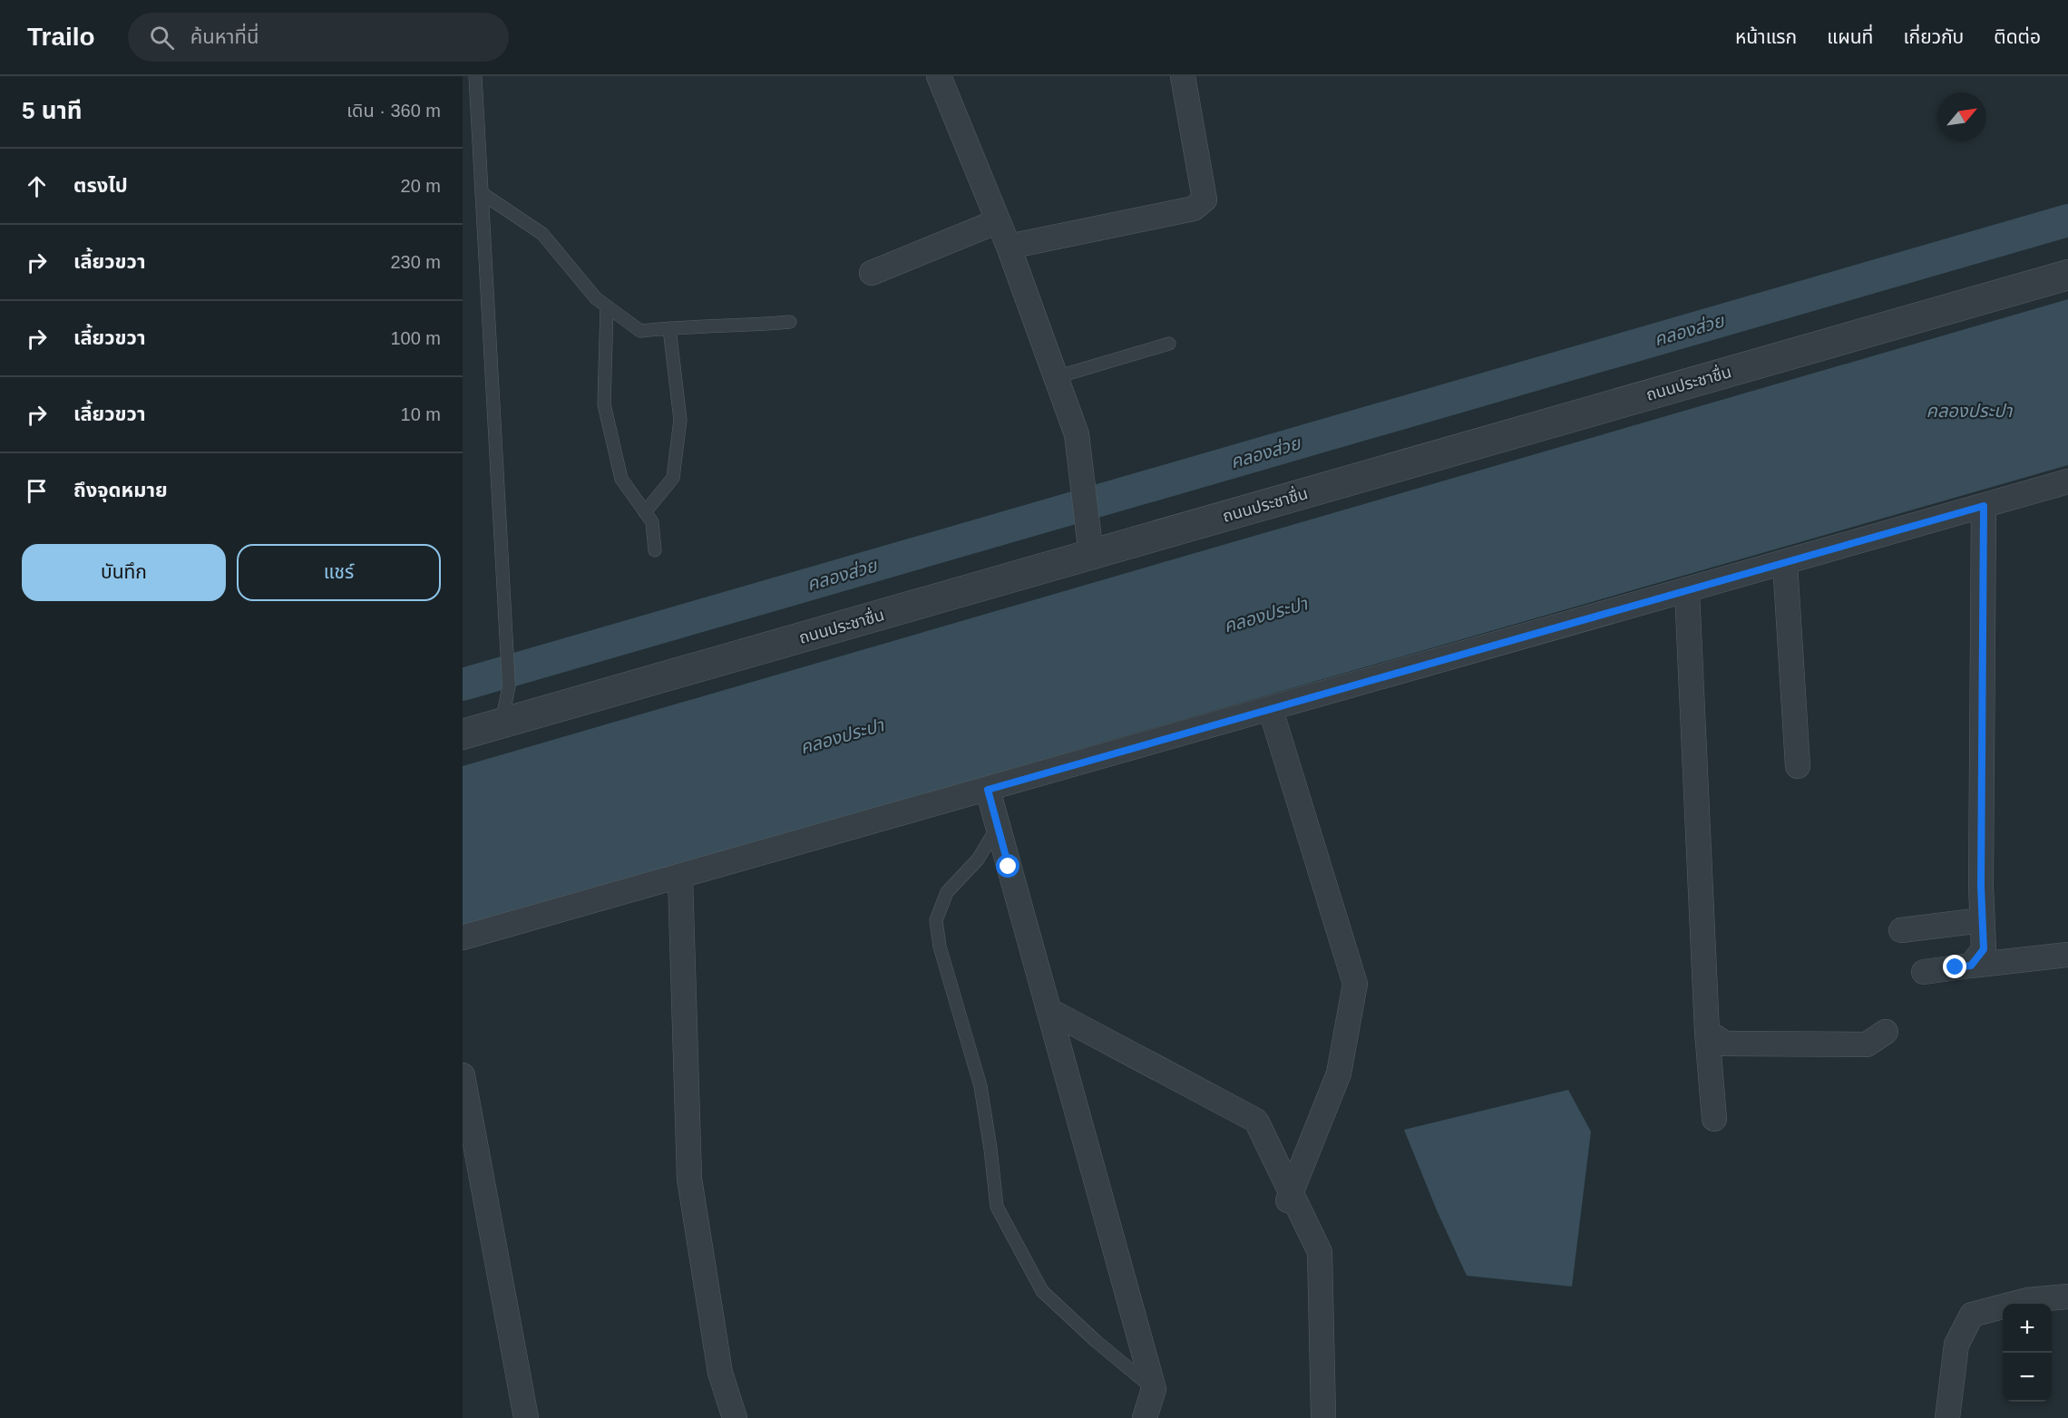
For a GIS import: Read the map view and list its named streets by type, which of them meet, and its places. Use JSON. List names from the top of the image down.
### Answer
{
  "streets": {
    "street": ["ถนนประชาชื่น"]
  },
  "water": ["คลองส่วย", "คลองประปา"],
  "north": "top right",
  "page": {
    "header": "Trailo",
    "search": "ค้นหาที่นี่",
    "nav": [
      "หน้าแรก",
      "แผนที่",
      "เกี่ยวกับ",
      "ติดต่อ"
    ],
    "heading": ["5 นาที", "เดิน · 360 m"],
    "list": [
      ["ตรงไป", "20 m"],
      ["เลี้ยวขวา", "230 m"],
      ["เลี้ยวขวา", "100 m"],
      ["เลี้ยวขวา", "10 m"],
      "ถึงจุดหมาย"
    ],
    "buttons": ["บันทึก", "แชร์"],
    "map_buttons": ["+", "−"]
  }
}
